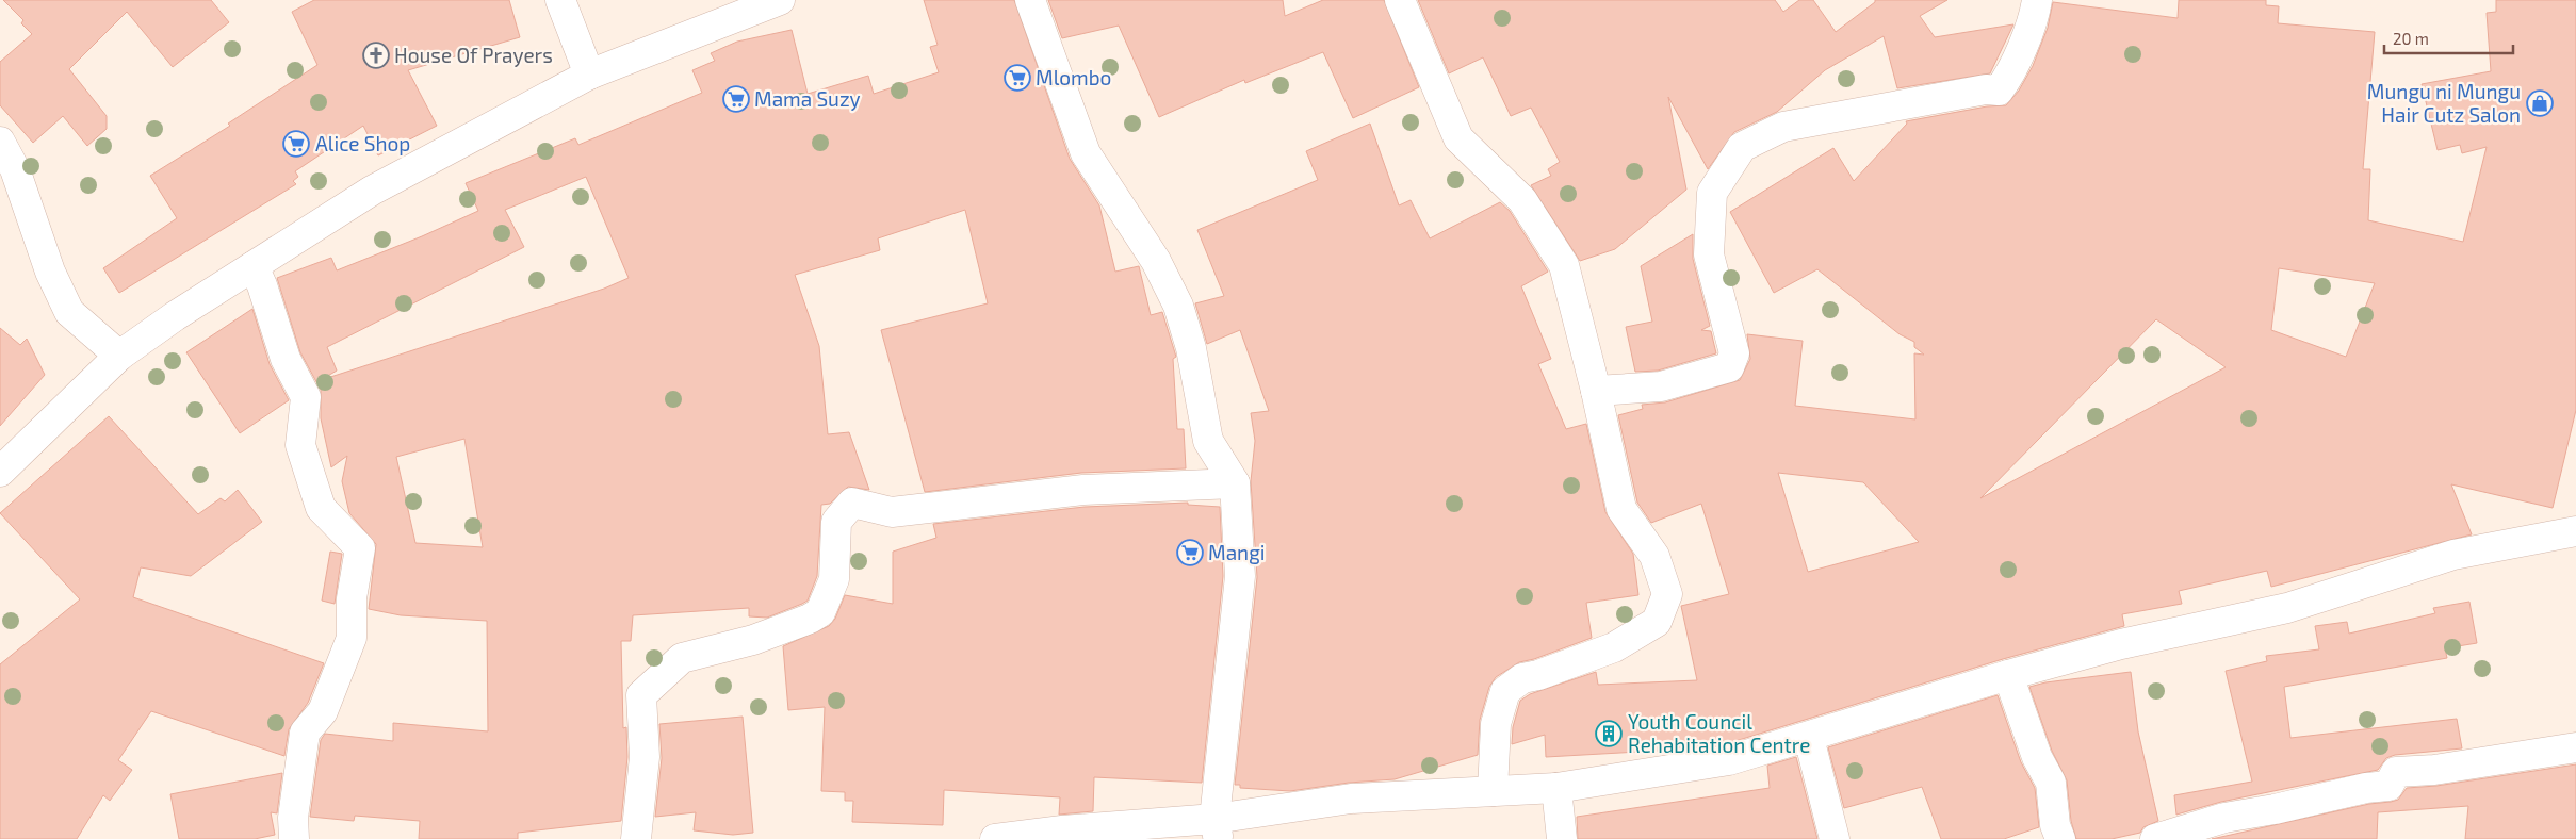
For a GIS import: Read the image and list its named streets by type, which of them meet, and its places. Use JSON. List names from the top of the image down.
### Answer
{
  "places": {
    "church": ["House Of Prayers"],
    "supermarket": [
      "Mlombo",
      "Mama Suzy",
      "Alice Shop",
      "Mangi"
    ],
    "shop": ["Mungu ni Mungu Hair Cutz Salon"],
    "building": ["Youth Council Rehabitation Centre"]
  },
  "scale_bar": "20 m"
}
